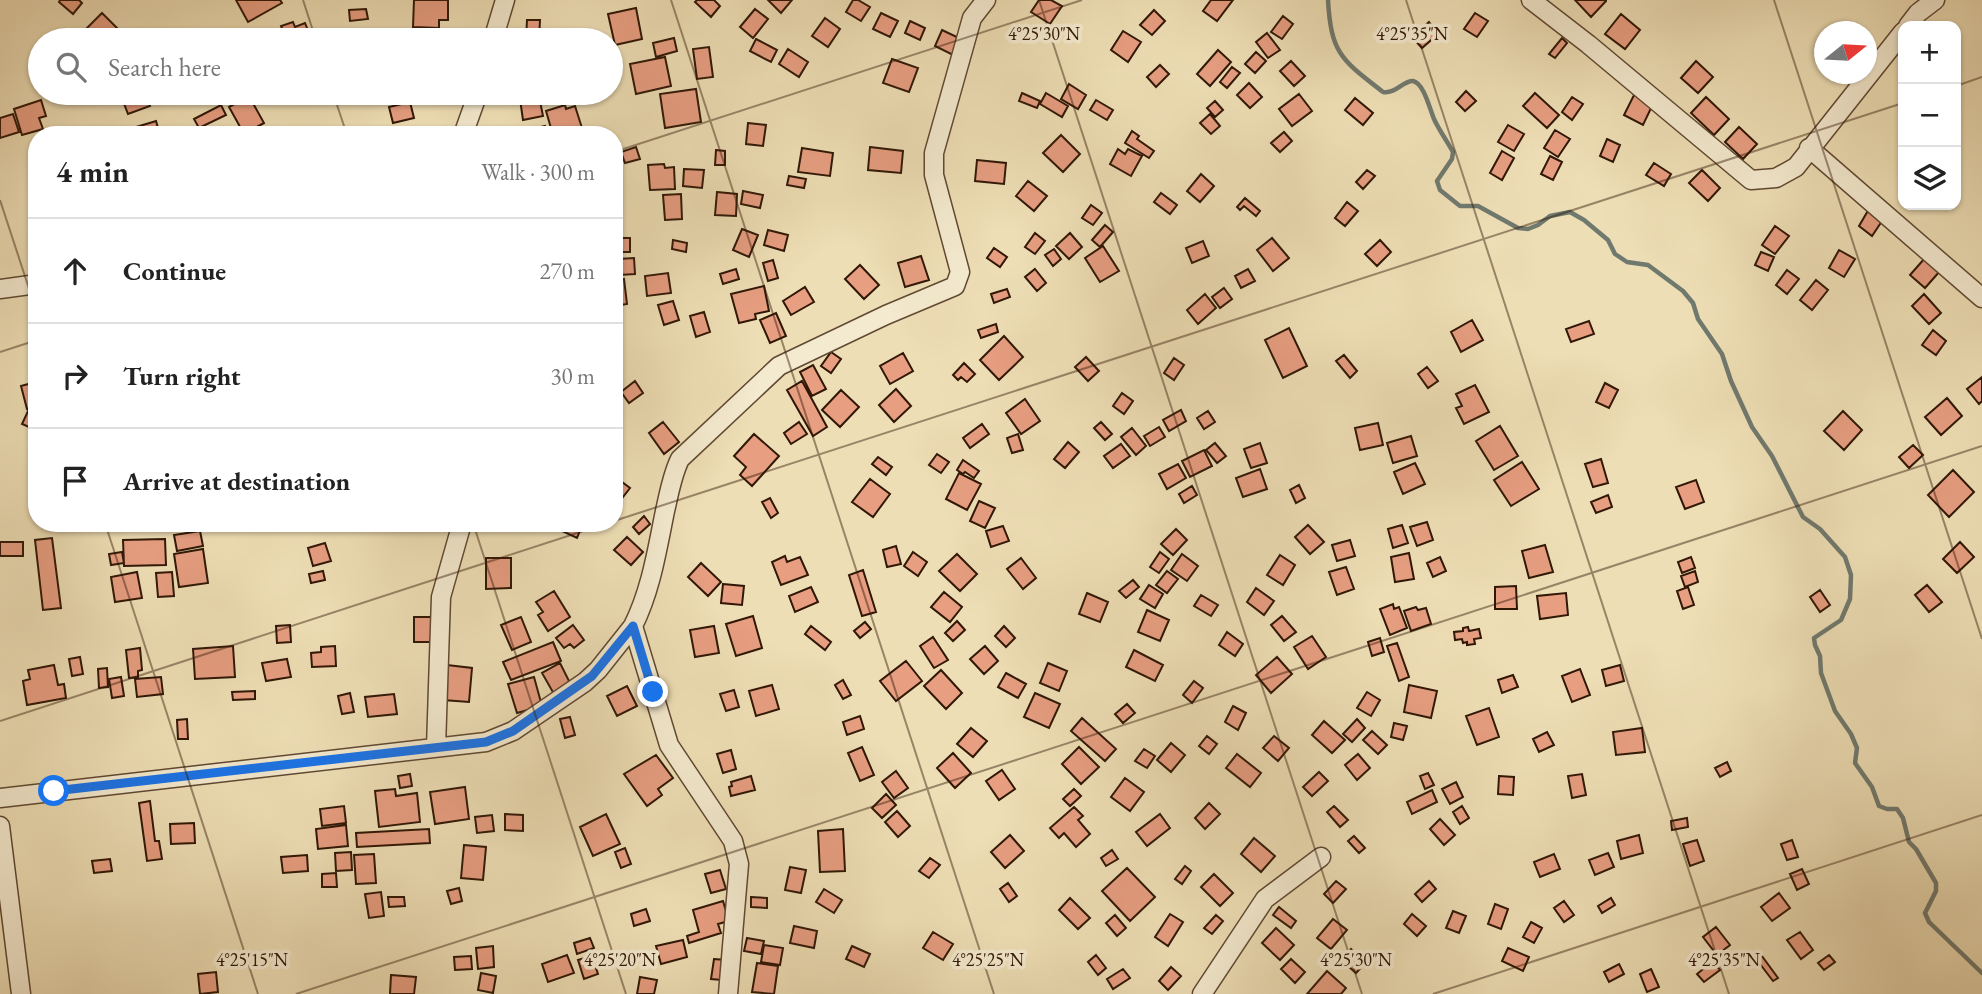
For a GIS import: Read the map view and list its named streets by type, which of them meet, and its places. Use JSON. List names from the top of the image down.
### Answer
{
  "north": "right",
  "page": {
    "map_buttons": ["+", "−"],
    "search": "Search here",
    "heading": ["4 min", "Walk · 300 m"],
    "list": [
      ["Continue", "270 m"],
      ["Turn right", "30 m"],
      "Arrive at destination"
    ]
  },
  "coordinates": [
    "4°25'30\"N",
    "4°25'35\"N",
    "4°25'15\"N",
    "4°25'20\"N",
    "4°25'25\"N"
  ]
}
